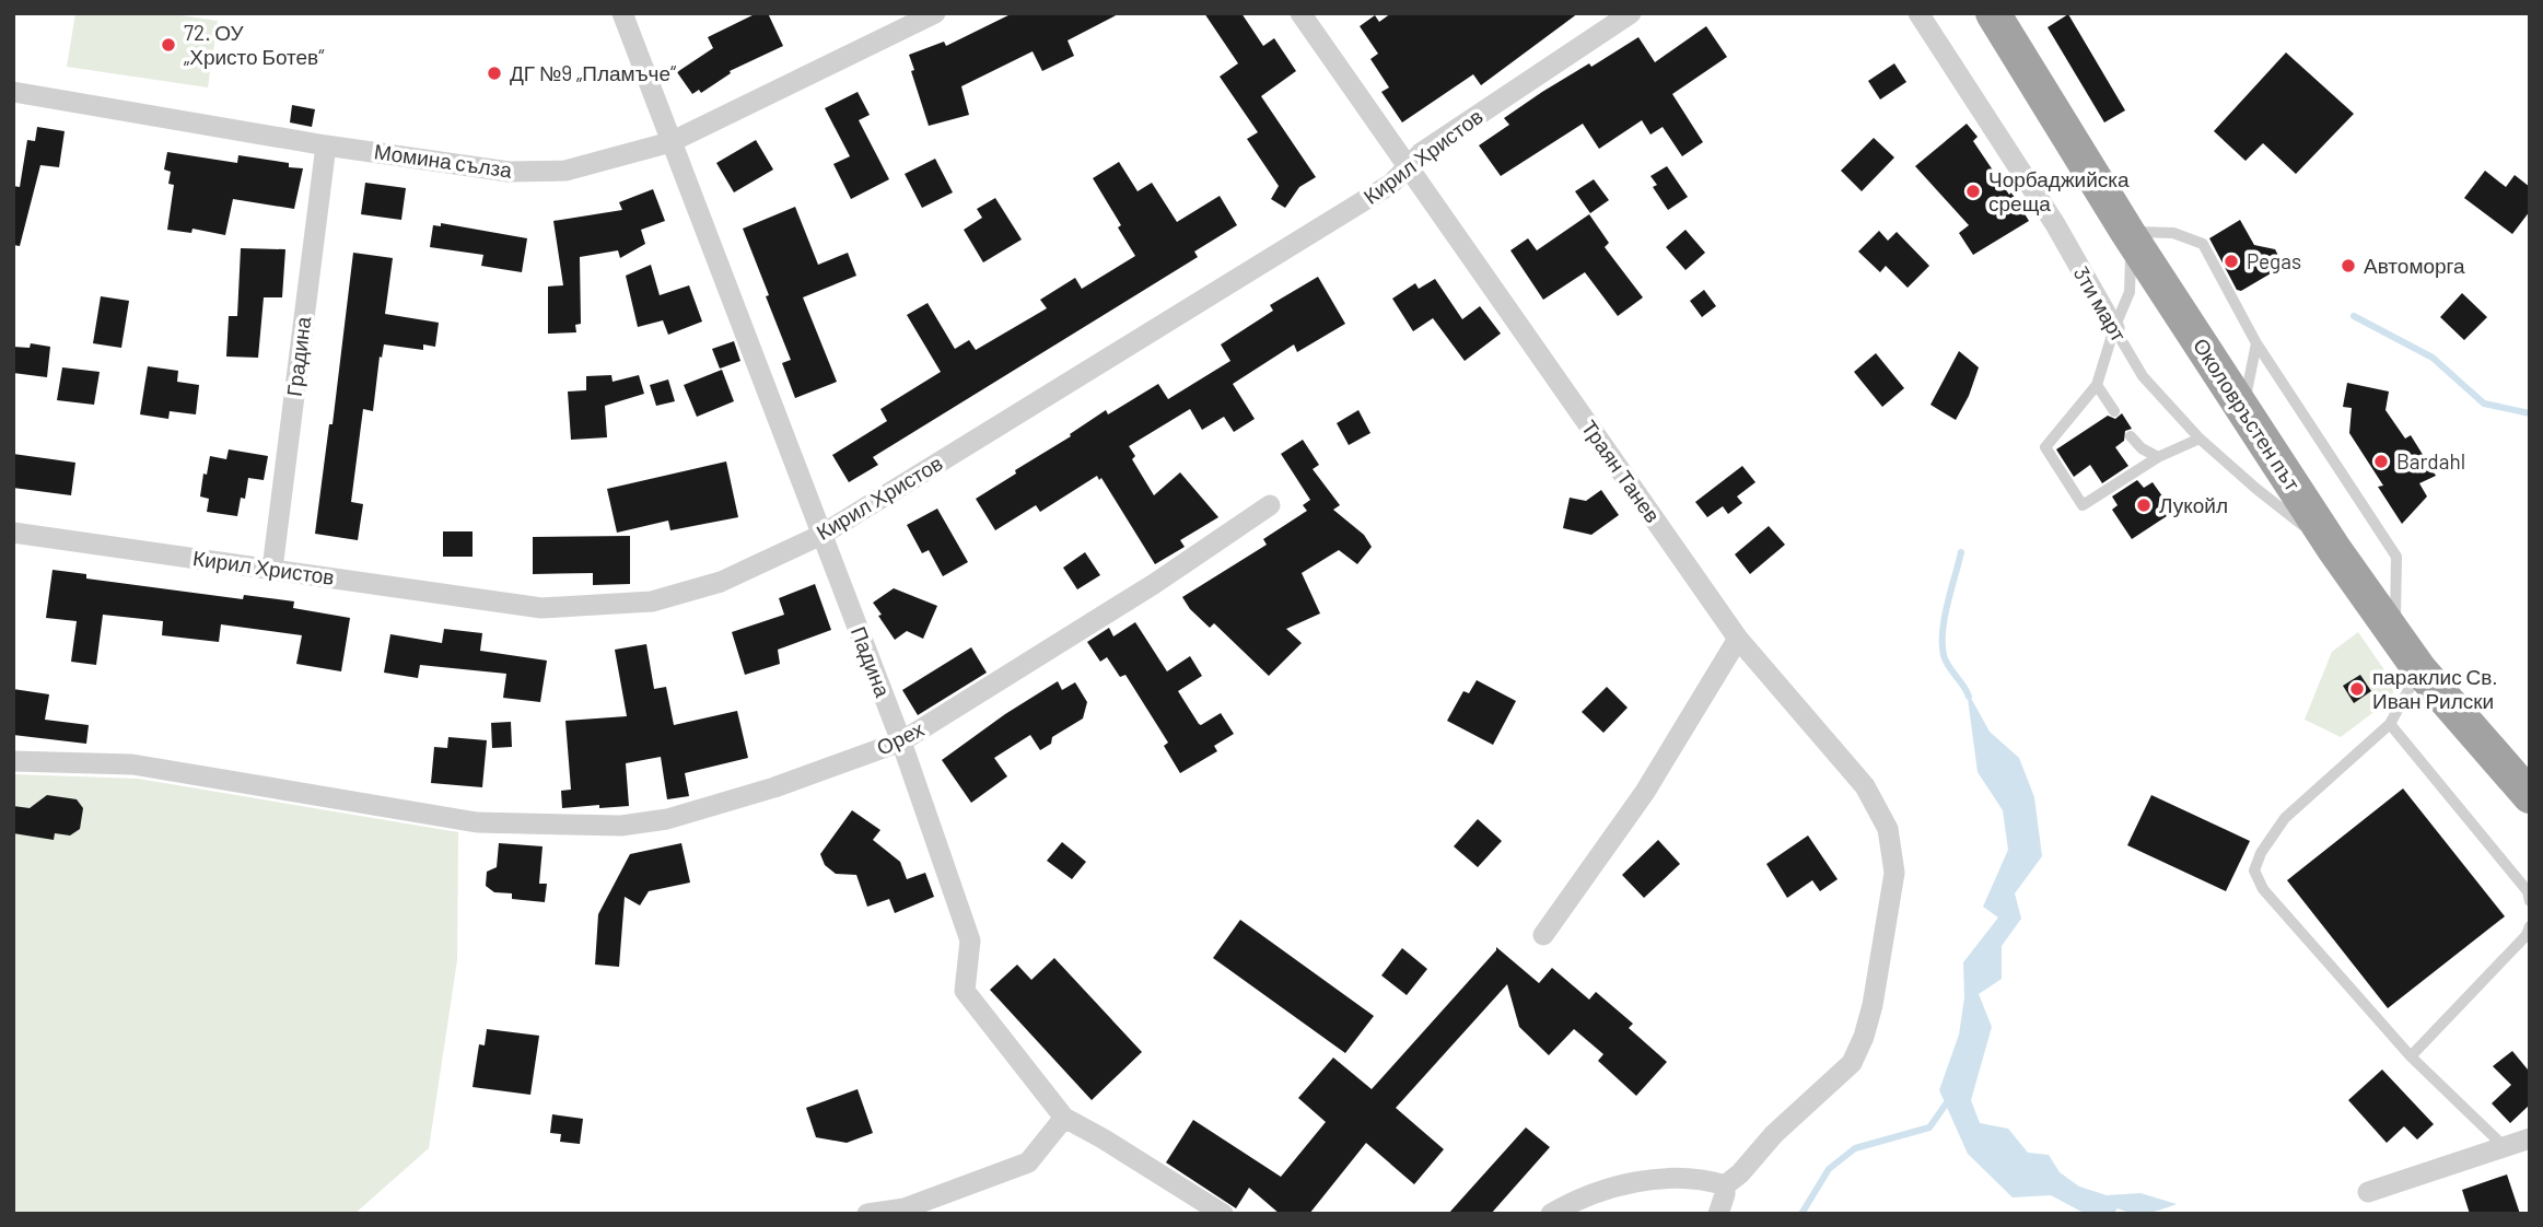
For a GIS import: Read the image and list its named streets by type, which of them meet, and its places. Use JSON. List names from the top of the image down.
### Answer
{
  "streets": {
    "highway": ["Околовръстен път"],
    "street": [
      "Кирил Христов",
      "Момина сълза",
      "3ти март",
      "Градина",
      "Траян Танев",
      "Падина",
      "Орех"
    ]
  },
  "crossings": [
    ["Кирил Христов", "Градина"],
    ["Кирил Христов", "Траян Танев"],
    ["Кирил Христов", "Падина"],
    ["Момина сълза", "Градина"],
    ["Момина сълза", "Падина"],
    ["3ти март", "Околовръстен път"],
    ["Падина", "Орех"]
  ],
  "places": [
    "72. ОУ „Христо Ботев“",
    "ДГ №9 „Пламъче“",
    "Чорбаджийска среща",
    "Pegas",
    "Автоморга",
    "Bardahl",
    "Лукойл",
    "параклис Св. Иван Рилски"
  ]
}
